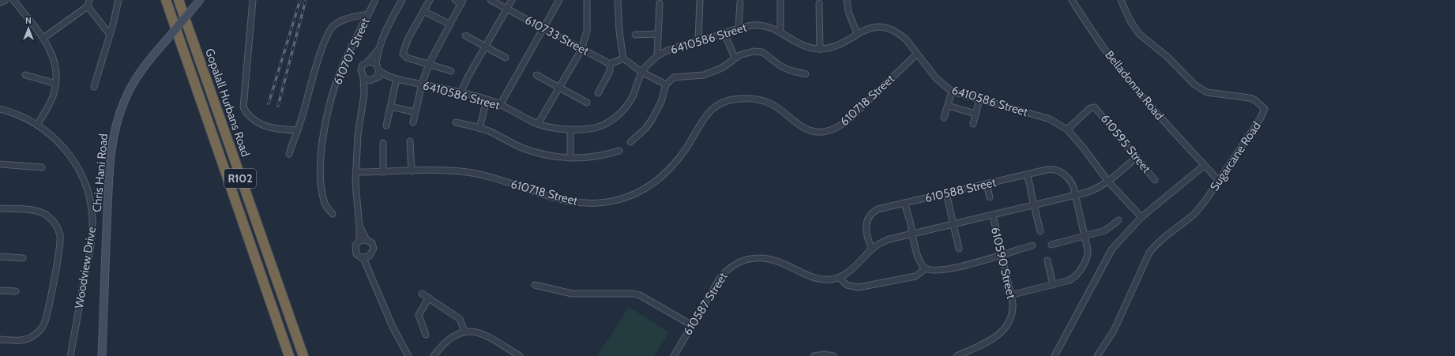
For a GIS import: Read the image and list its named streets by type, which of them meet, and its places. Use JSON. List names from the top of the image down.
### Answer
{
  "streets": {
    "highway": ["Gopalall Hurbans Road", "R102"],
    "street": [
      "610733 Street",
      "6410586 Street",
      "610707 Street",
      "Belladonna Road",
      "610718 Street",
      "610595 Street",
      "Sugarcane Road",
      "Chris Hani Road",
      "610588 Street",
      "610590 Street",
      "Woodview Drive",
      "610587 Street"
    ]
  },
  "crossings": [
    ["6410586 Street", "610718 Street"],
    ["6410586 Street", "610595 Street"],
    ["6410586 Street", "610587 Street"],
    ["Belladonna Road", "Sugarcane Road"],
    ["610595 Street", "610587 Street"],
    ["610588 Street", "610590 Street"],
    ["610588 Street", "610587 Street"],
    ["610590 Street", "610587 Street"]
  ],
  "north": "top"
}
